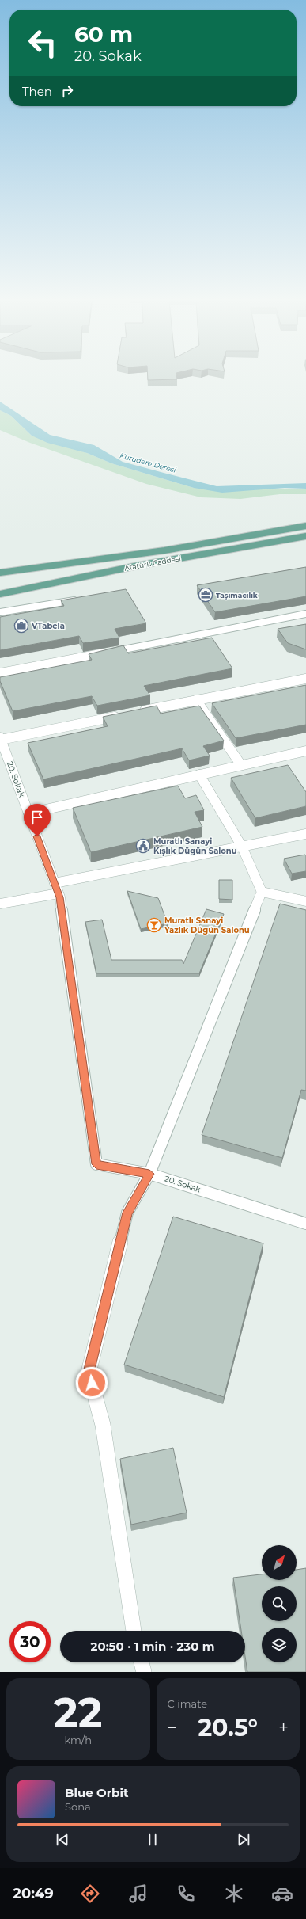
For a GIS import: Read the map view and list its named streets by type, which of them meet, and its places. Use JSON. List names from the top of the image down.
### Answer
{
  "streets": {
    "main road": ["Atatürk Caddesi"],
    "street": ["20. Sokak"]
  },
  "water": ["Kurudere Deresi"],
  "places": {
    "office": ["Taşımacılık", "VTabela"],
    "public building": ["Muratlı Sanayi Kışlık Dügün Salonu"],
    "bar": ["Muratlı Sanayi Yazlık Dügün Salonu"]
  },
  "north": "top right",
  "page": {
    "turn": ["60 m", "20. Sokak"],
    "then": "Then",
    "limit": "30",
    "trip": "20:50 · 1 min · 230 m",
    "tile": [
      ["22", "km/h"],
      "Climate"
    ],
    "heat": ["−", "20.5°", "+"],
    "song": ["Blue Orbit", "Sona"],
    "tabs": "20:49"
  }
}
